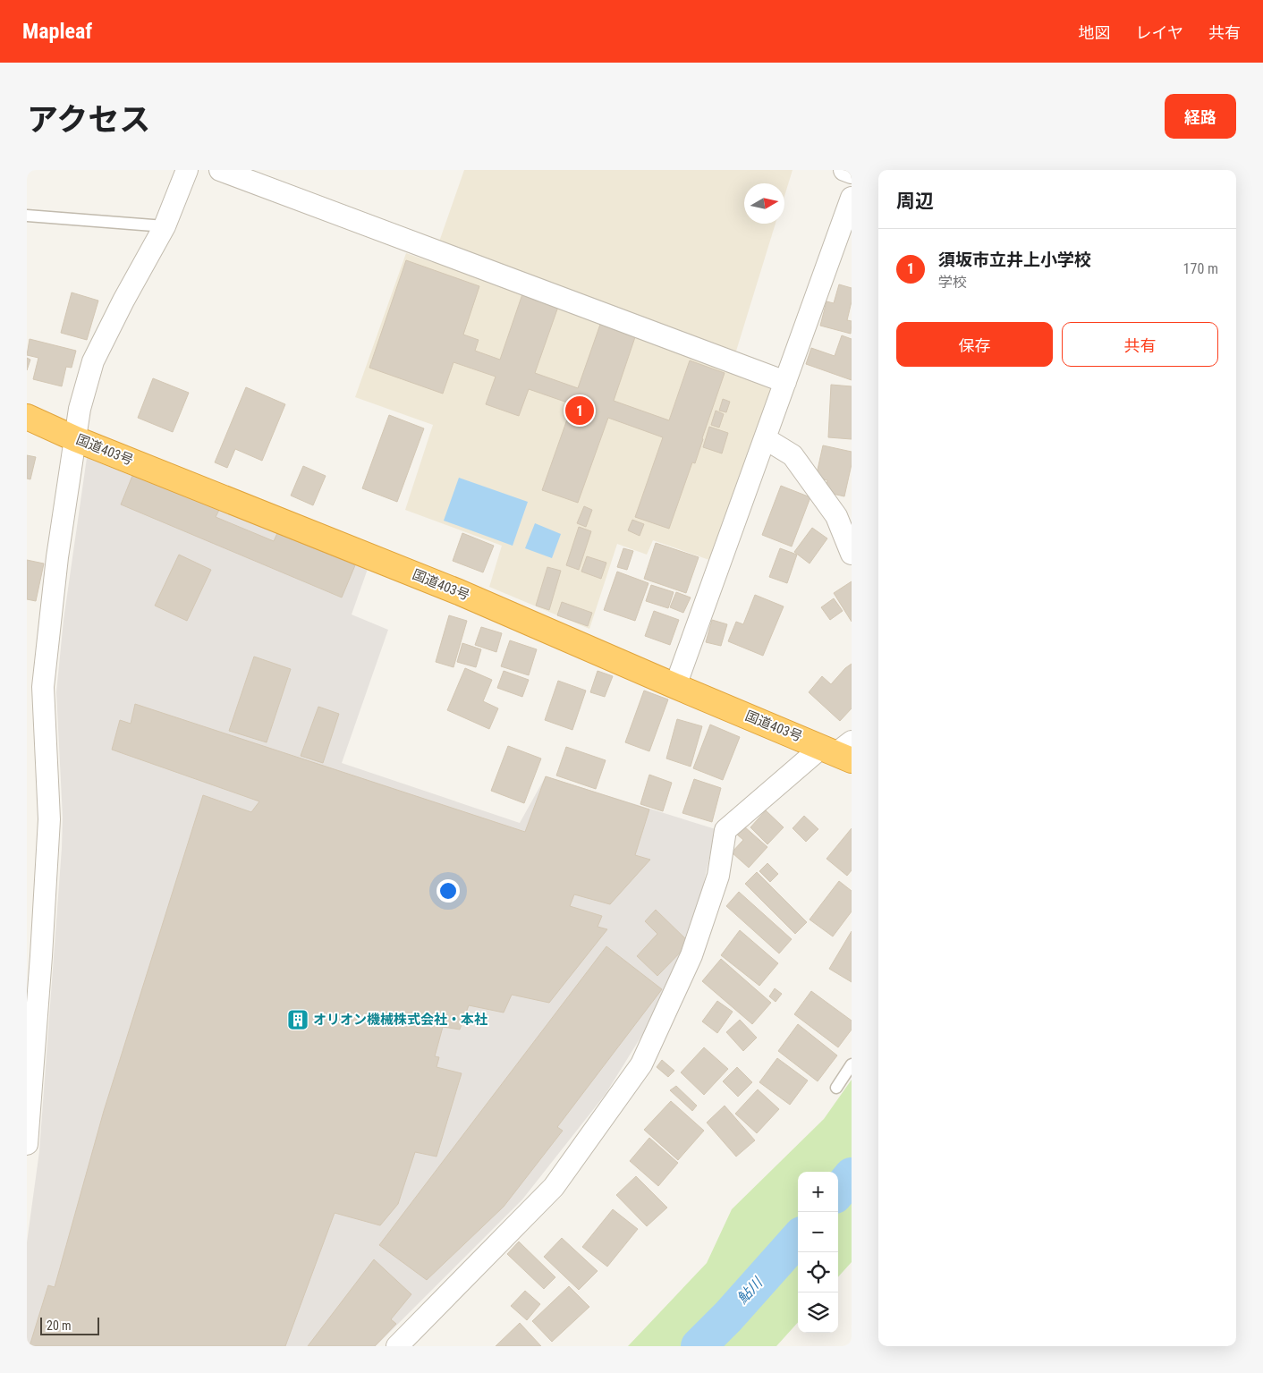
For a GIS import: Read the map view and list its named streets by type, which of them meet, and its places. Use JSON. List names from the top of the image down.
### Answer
{
  "streets": {
    "highway": ["国道403号"]
  },
  "water": ["鮎川"],
  "places": {
    "building": ["オリオン機械株式会社・本社"]
  },
  "scale_bar": "20 m",
  "north": "right",
  "page": {
    "header": "Mapleaf",
    "nav": ["地図", "レイヤ", "共有"],
    "title": "アクセス",
    "buttons": [
      "経路",
      ["保存", "共有"]
    ],
    "heading": "周辺",
    "list": [
      {
        "mark": "1",
        "name": "須坂市立井上小学校",
        "note": "学校",
        "value": "170 m"
      }
    ],
    "pins": "1",
    "map_buttons": ["+", "−"],
    "scale": "20 m"
  }
}
